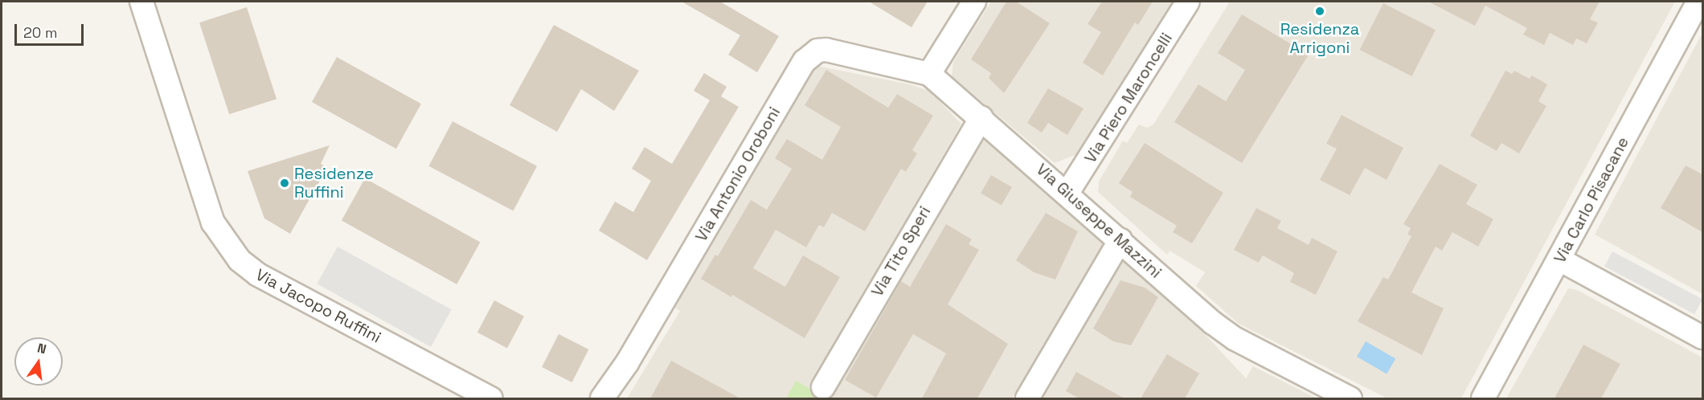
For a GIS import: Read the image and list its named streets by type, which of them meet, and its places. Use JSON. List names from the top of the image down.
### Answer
{
  "streets": {
    "street": [
      "Via Piero Maroncelli",
      "Via Antonio Oroboni",
      "Via Carlo Pisacane",
      "Via Giuseppe Mazzini",
      "Via Tito Speri",
      "Via Jacopo Ruffini"
    ]
  },
  "crossings": [
    ["Via Piero Maroncelli", "Via Giuseppe Mazzini"],
    ["Via Antonio Oroboni", "Via Giuseppe Mazzini"],
    ["Via Giuseppe Mazzini", "Via Tito Speri"]
  ],
  "places": ["Residenza Arrigoni", "Residenze Ruffini"],
  "scale_bar": "20 m",
  "north": "top"
}
